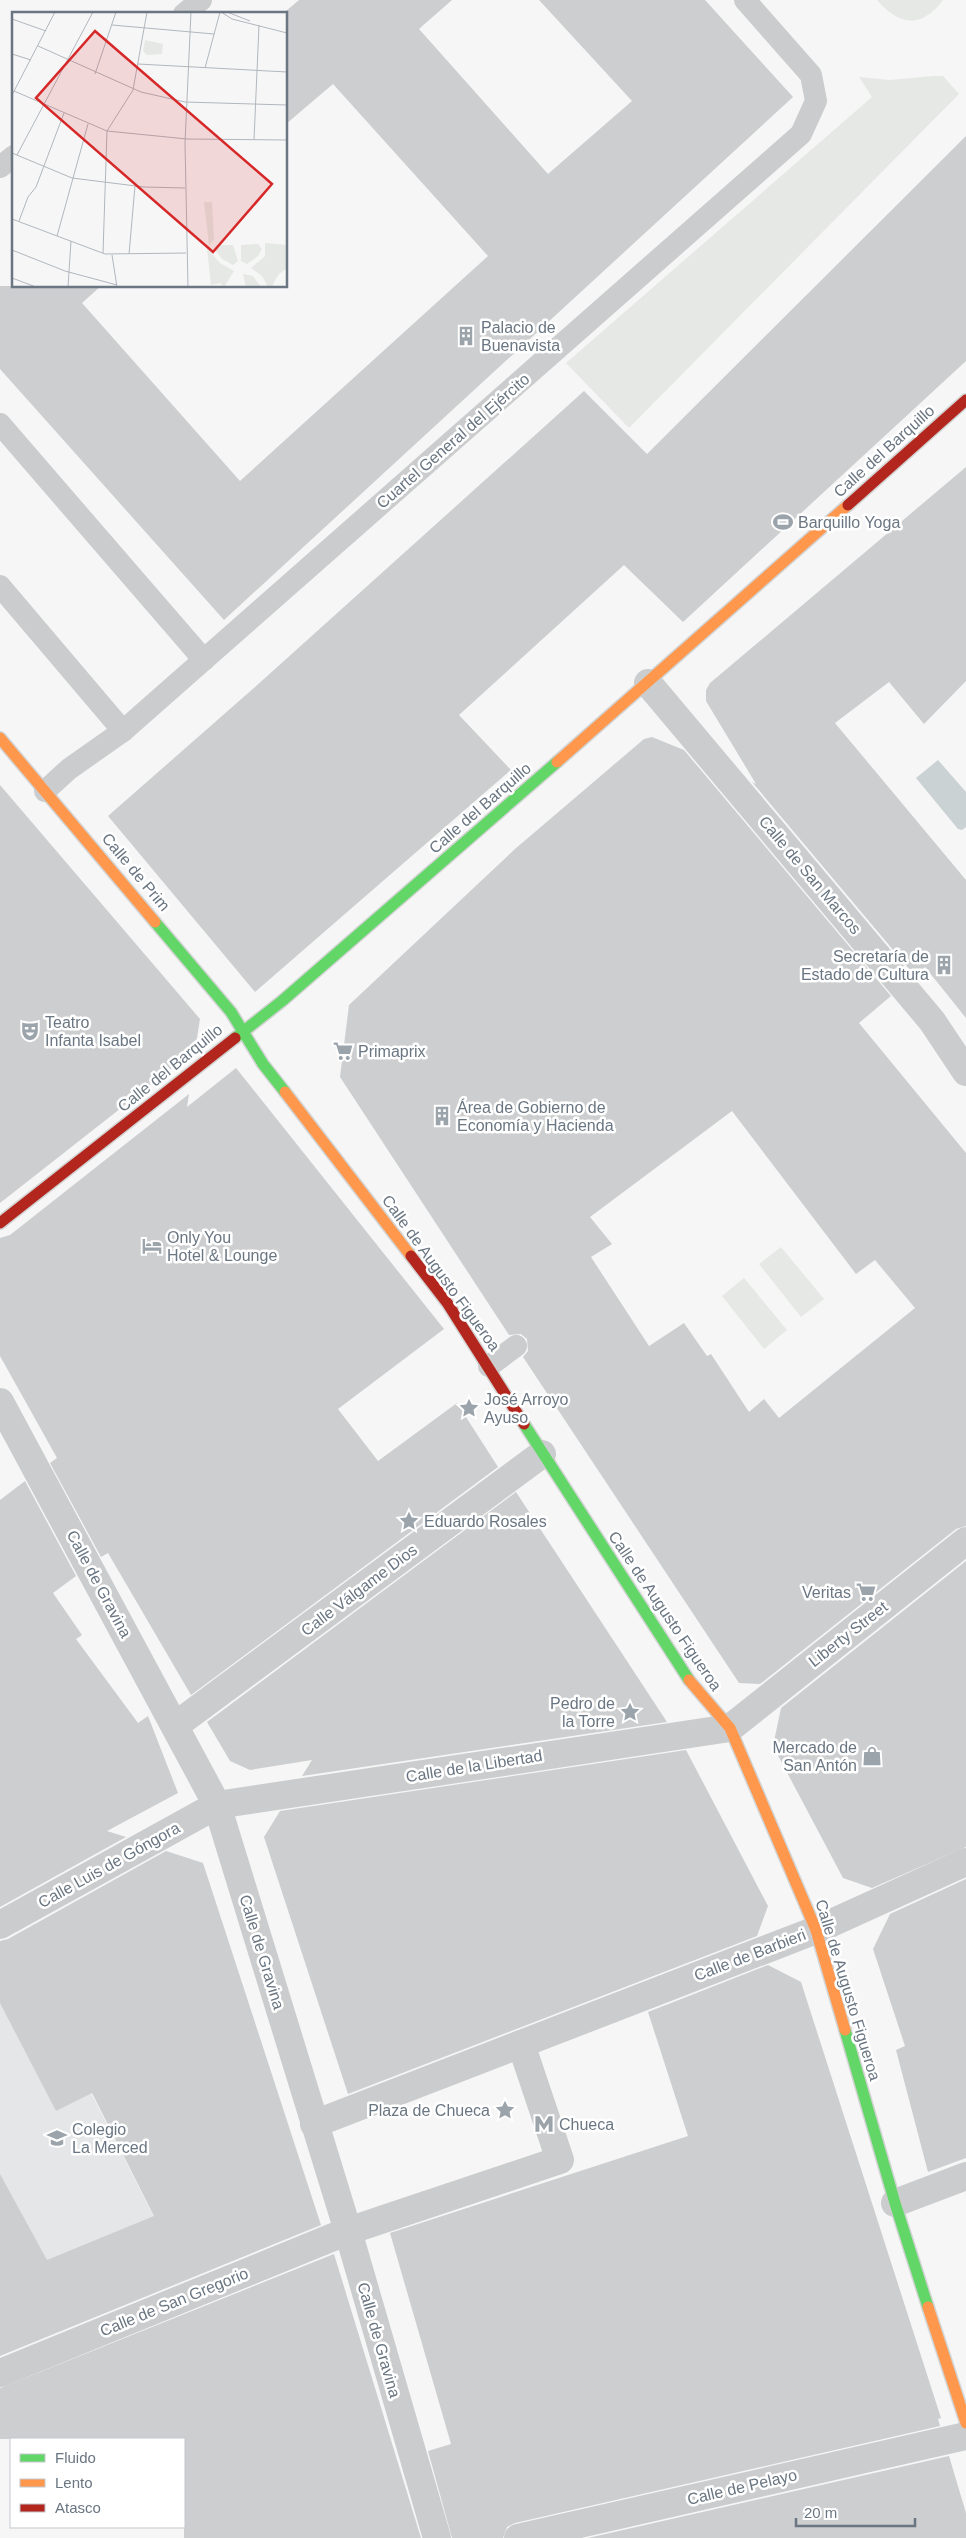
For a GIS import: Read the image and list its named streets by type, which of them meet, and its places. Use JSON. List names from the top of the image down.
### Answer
{
  "streets": {
    "street": [
      "Calle del Barquillo",
      "Calle de Prim",
      "Calle de San Marcos",
      "Calle de Augusto Figueroa",
      "Calle de Gravina",
      "Calle Válgame Dios",
      "Liberty Street",
      "Calle de la Libertad",
      "Calle Luis de Góngora",
      "Calle de Barbieri",
      "Calle de San Gregorio",
      "Calle de Pelayo"
    ],
    "lane": ["Cuartel General del Ejército"]
  },
  "crossings": [
    ["Cuartel General del Ejército", "Calle de Prim"],
    ["Calle del Barquillo", "Calle de Prim"],
    ["Calle del Barquillo", "Calle de San Marcos"],
    ["Calle del Barquillo", "Calle de Augusto Figueroa"],
    ["Calle de Prim", "Calle de Augusto Figueroa"],
    ["Calle de Augusto Figueroa", "Calle Válgame Dios"],
    ["Calle de Augusto Figueroa", "Liberty Street"],
    ["Calle de Augusto Figueroa", "Calle de la Libertad"],
    ["Calle de Augusto Figueroa", "Calle de Barbieri"],
    ["Calle de Gravina", "Calle Válgame Dios"],
    ["Calle de Gravina", "Calle de la Libertad"],
    ["Calle de Gravina", "Calle Luis de Góngora"],
    ["Calle de Gravina", "Calle de Barbieri"],
    ["Calle de Gravina", "Calle de San Gregorio"],
    ["Liberty Street", "Calle de la Libertad"],
    ["Calle de la Libertad", "Calle Luis de Góngora"],
    ["Calle de Barbieri", "Calle de San Gregorio"]
  ],
  "places": {
    "building": ["Palacio de Buenavista", "Secretaría de Estado de Cultura", "Área de Gobierno de Economía y Hacienda"],
    "sports": ["Barquillo Yoga"],
    "theatre": ["Teatro Infanta Isabel"],
    "supermarket": ["Primaprix", "Veritas"],
    "hotel": ["Only You Hotel & Lounge"],
    "place": [
      "José Arroyo Ayuso",
      "Eduardo Rosales",
      "Pedro de la Torre",
      "Plaza de Chueca"
    ],
    "shop": ["Mercado de San Antón"],
    "metro station": ["Chueca"],
    "school or university": ["Colegio La Merced"]
  },
  "legend": ["Fluido", "Lento", "Atasco"],
  "scale_bar": "20 m"
}
